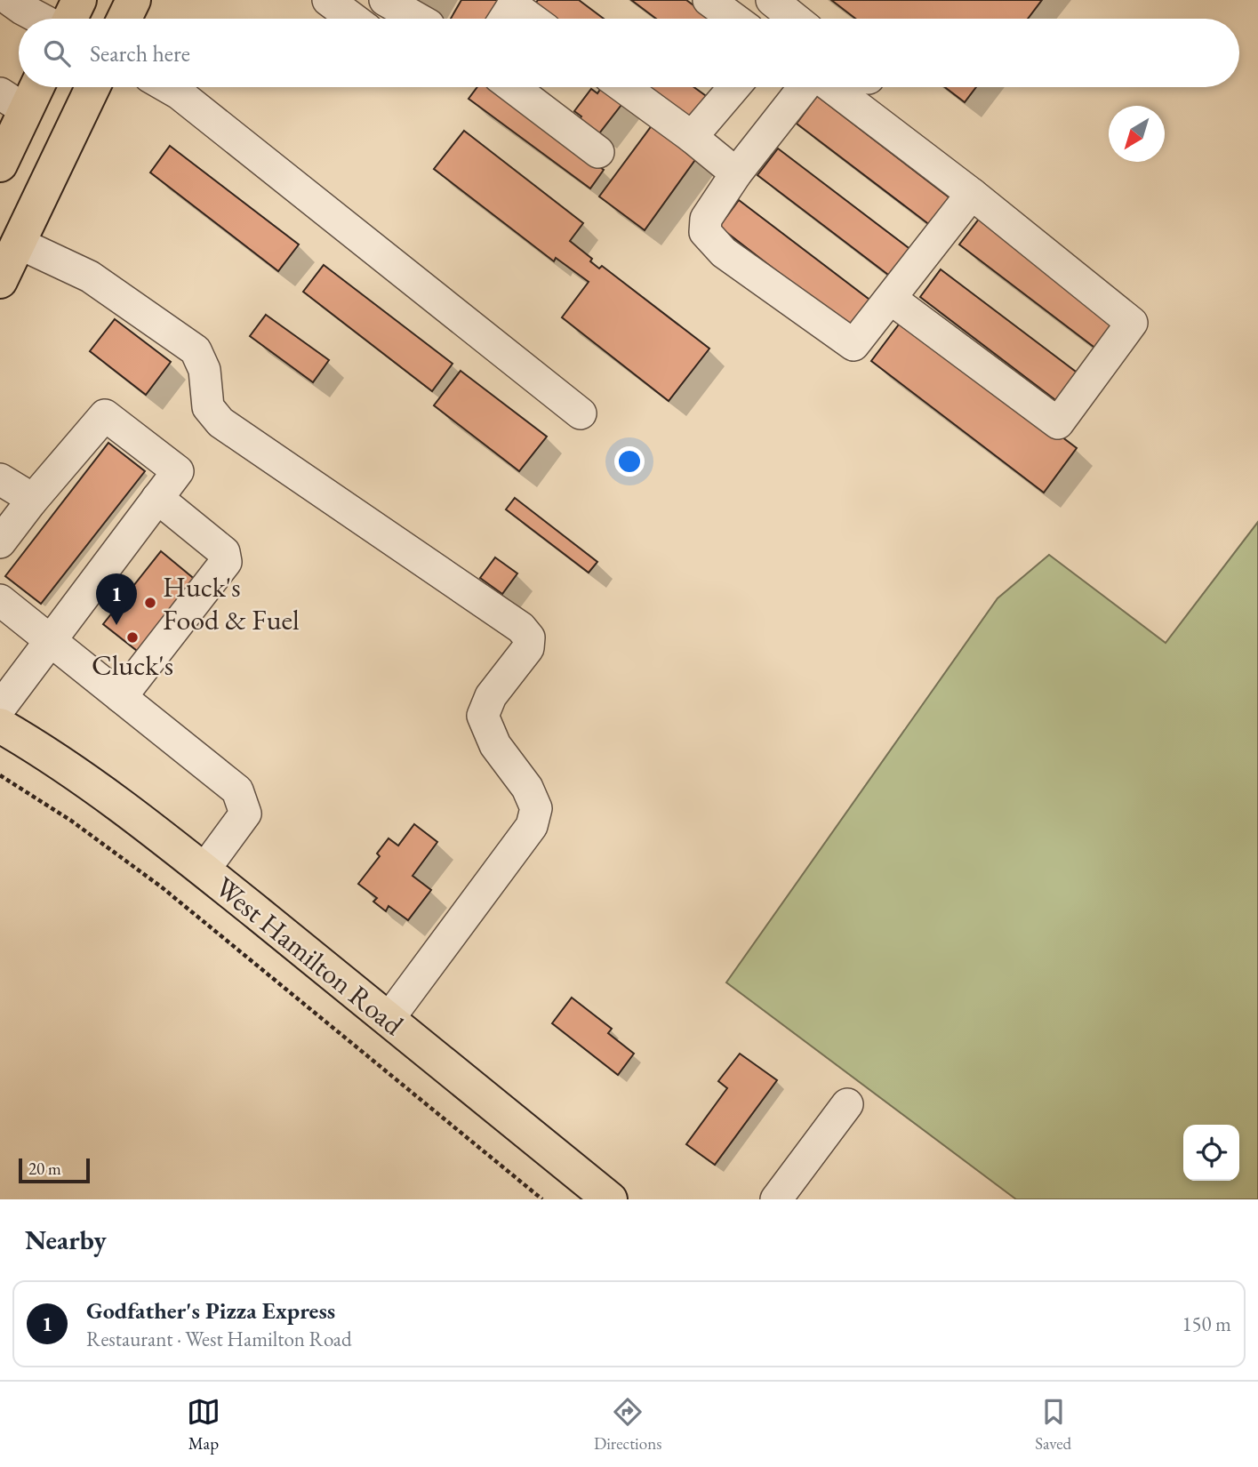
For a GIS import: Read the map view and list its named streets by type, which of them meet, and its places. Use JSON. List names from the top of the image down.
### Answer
{
  "streets": {
    "main road": ["West Hamilton Road"]
  },
  "places": ["Huck's Food & Fuel", "Cluck's"],
  "scale_bar": "20 m",
  "north": "bottom left",
  "page": {
    "search": "Search here",
    "pins": "1",
    "scale": "20 m",
    "heading": "Nearby",
    "list": [
      {
        "mark": "1",
        "name": "Godfather's Pizza Express",
        "note": "Restaurant · West Hamilton Road",
        "value": "150 m"
      }
    ],
    "nav": ["Map", "Directions", "Saved"]
  }
}
